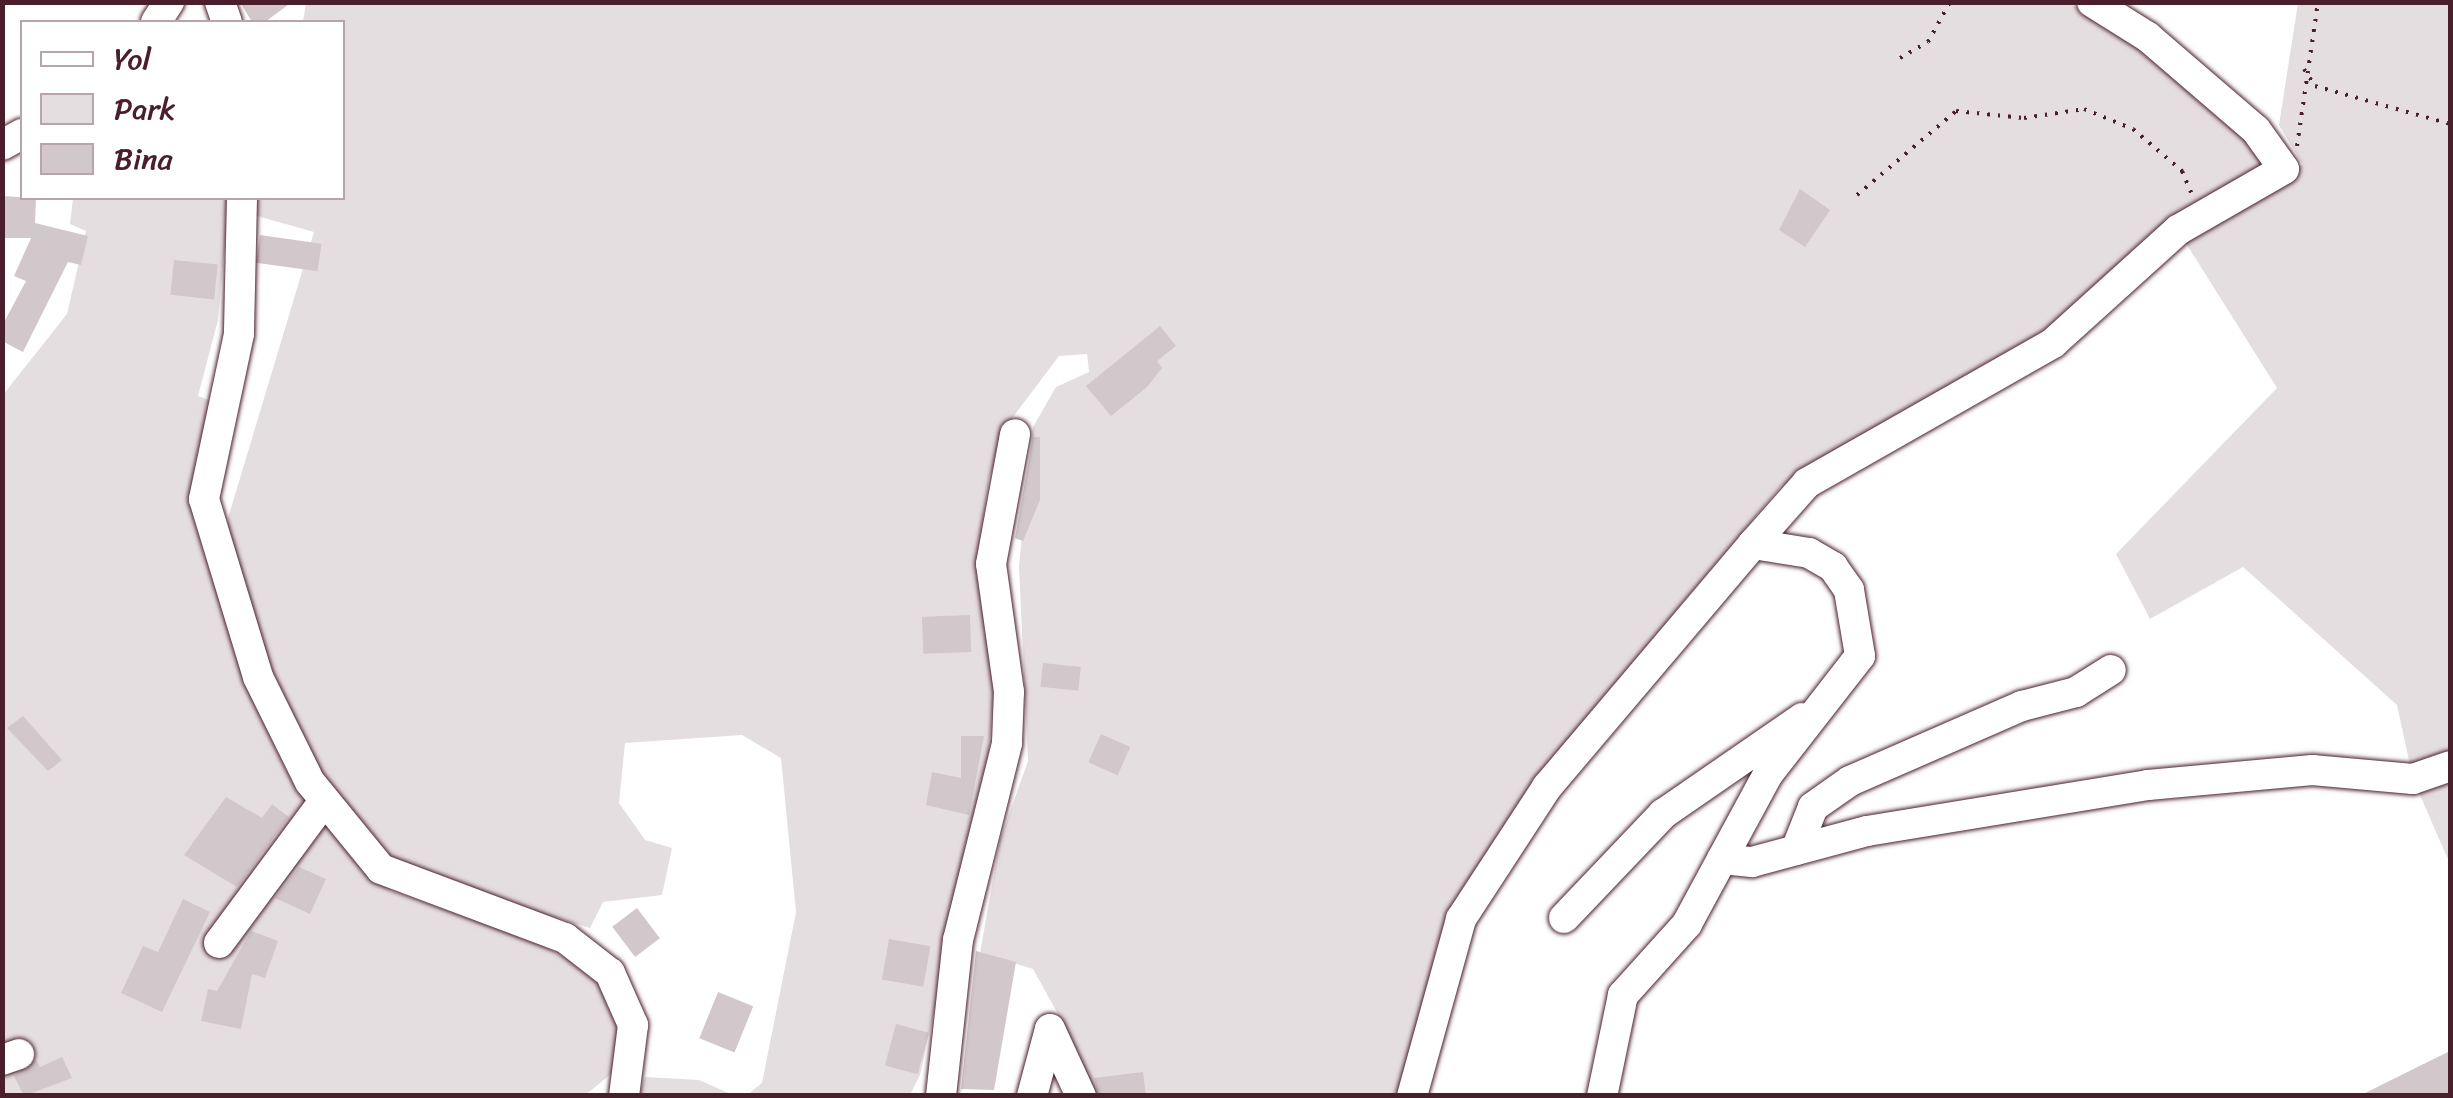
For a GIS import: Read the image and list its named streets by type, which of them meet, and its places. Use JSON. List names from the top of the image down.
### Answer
{
  "legend": ["Yol", "Park", "Bina"]
}
